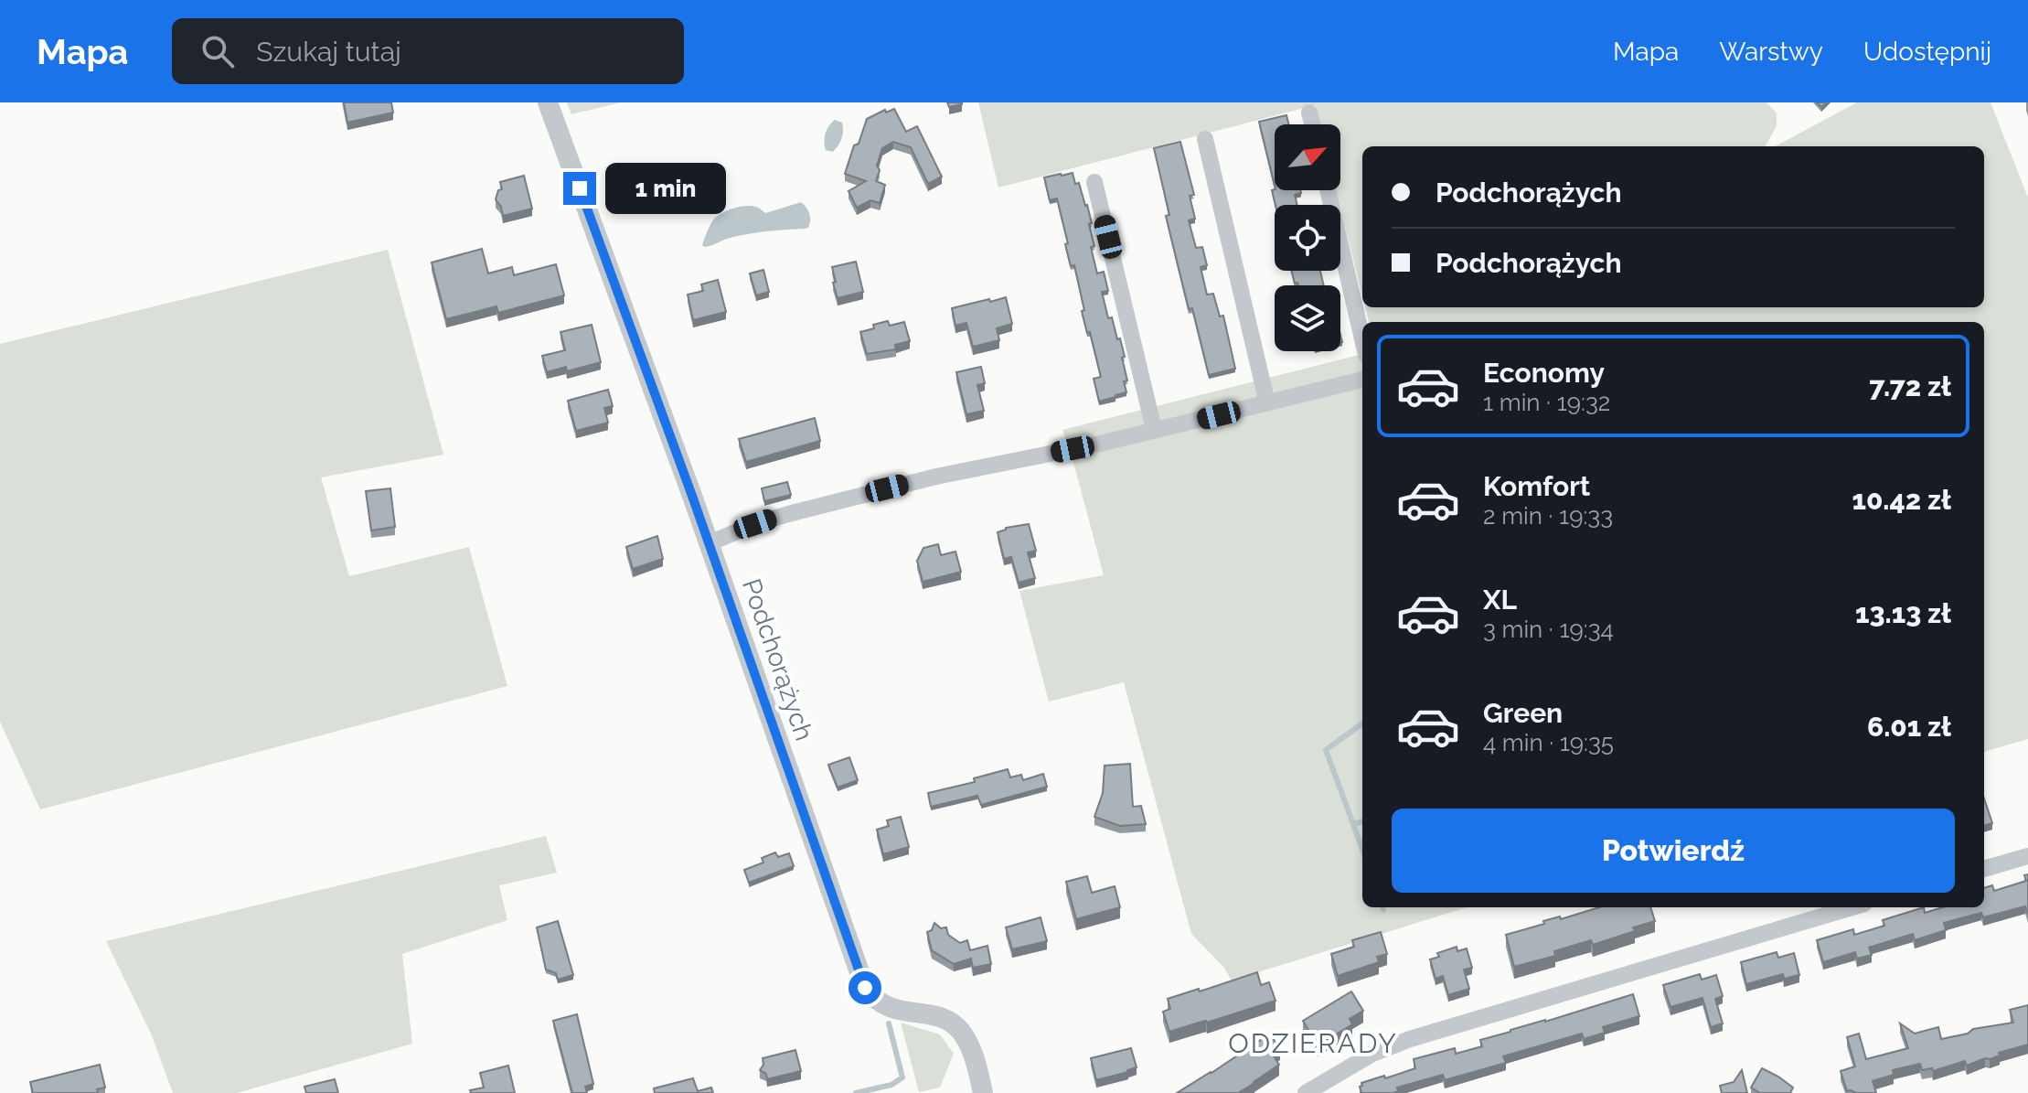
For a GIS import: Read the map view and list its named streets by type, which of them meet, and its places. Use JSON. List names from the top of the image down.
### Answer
{
  "streets": {
    "street": ["Podchorążych"]
  },
  "districts": ["ODZIERADY"],
  "north": "top right",
  "page": {
    "header": "Mapa",
    "search": "Szukaj tutaj",
    "nav": ["Mapa", "Warstwy", "Udostępnij"],
    "banner": ["Podchorążych", "Podchorążych"],
    "bubble": "1 min",
    "list": [
      {
        "name": "Economy",
        "note": "1 min · 19:32",
        "value": "7.72 zł"
      },
      {
        "name": "Komfort",
        "note": "2 min · 19:33",
        "value": "10.42 zł"
      },
      {
        "name": "XL",
        "note": "3 min · 19:34",
        "value": "13.13 zł"
      },
      {
        "name": "Green",
        "note": "4 min · 19:35",
        "value": "6.01 zł"
      }
    ],
    "buttons": "Potwierdź"
  }
}
